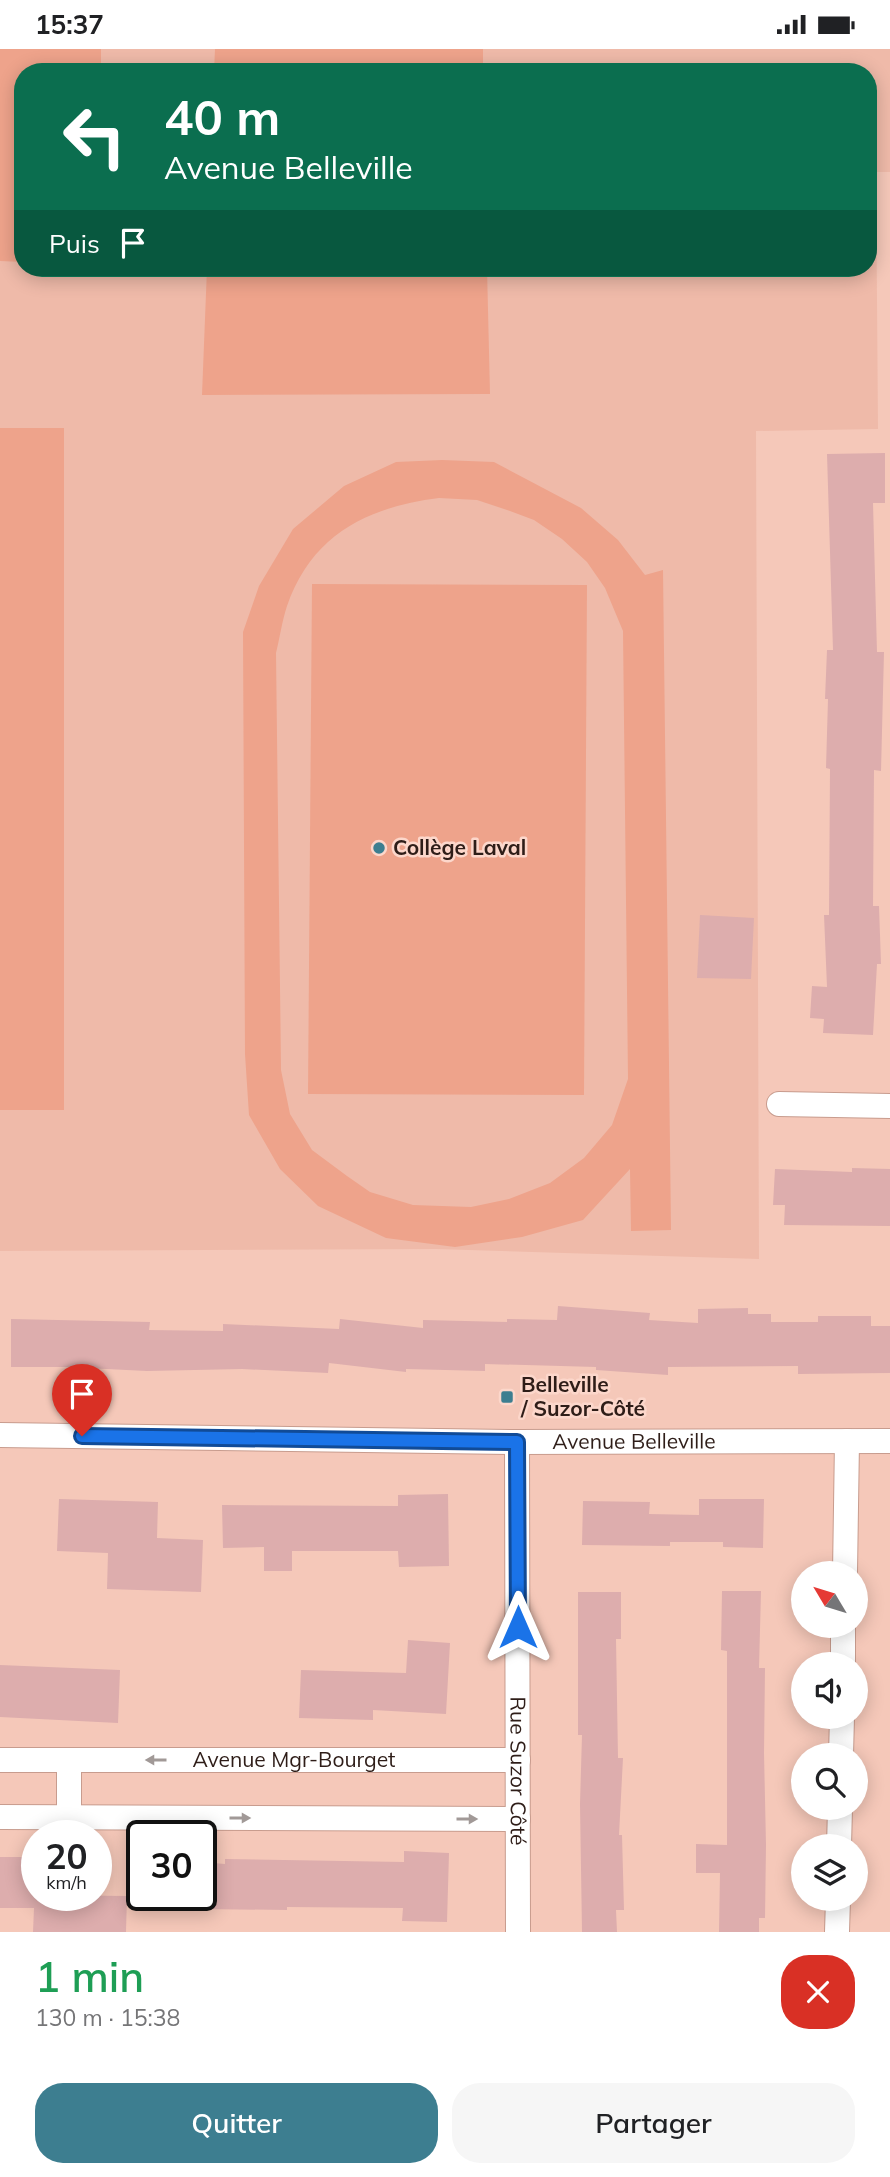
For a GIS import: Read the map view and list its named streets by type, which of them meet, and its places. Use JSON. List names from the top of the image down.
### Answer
{
  "streets": {
    "street": ["Avenue Belleville", "Avenue Mgr-Bourget", "Rue Suzor Côté"]
  },
  "crossings": [
    ["Avenue Belleville", "Rue Suzor Côté"],
    ["Avenue Mgr-Bourget", "Rue Suzor Côté"]
  ],
  "places": {
    "other": ["Collège Laval"],
    "transit": ["Belleville / Suzor-Côté"]
  },
  "north": "top left",
  "page": {
    "status": "15:37",
    "turn": ["40 m", "Avenue Belleville"],
    "then": "Puis",
    "speed": "20 km/h",
    "limit": "30",
    "heading": ["1 min", "130 m · 15:38"],
    "buttons": ["Quitter", "Partager"]
  }
}
